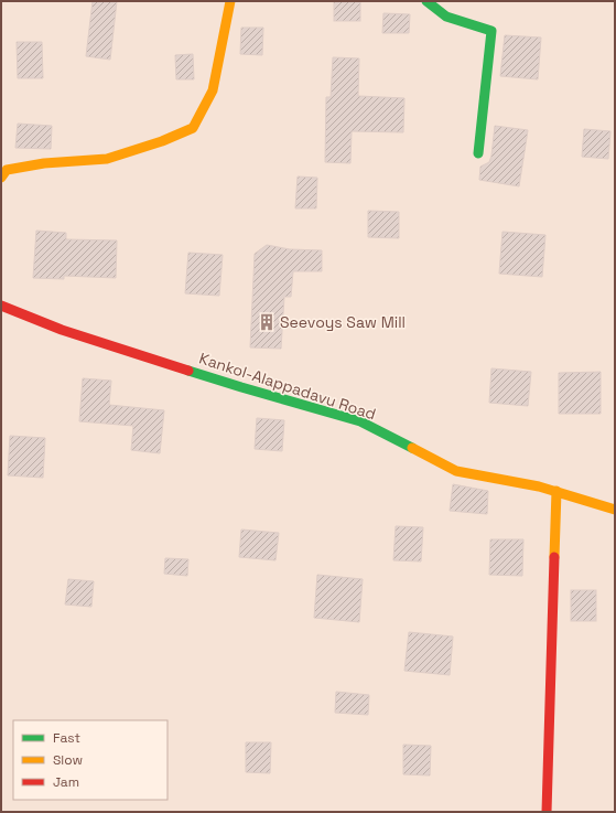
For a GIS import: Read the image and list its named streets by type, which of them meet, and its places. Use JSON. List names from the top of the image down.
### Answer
{
  "streets": {
    "street": ["Kankol-Alappadavu Road"]
  },
  "places": {
    "building": ["Seevoys Saw Mill"]
  },
  "legend": ["Fast", "Slow", "Jam"]
}
